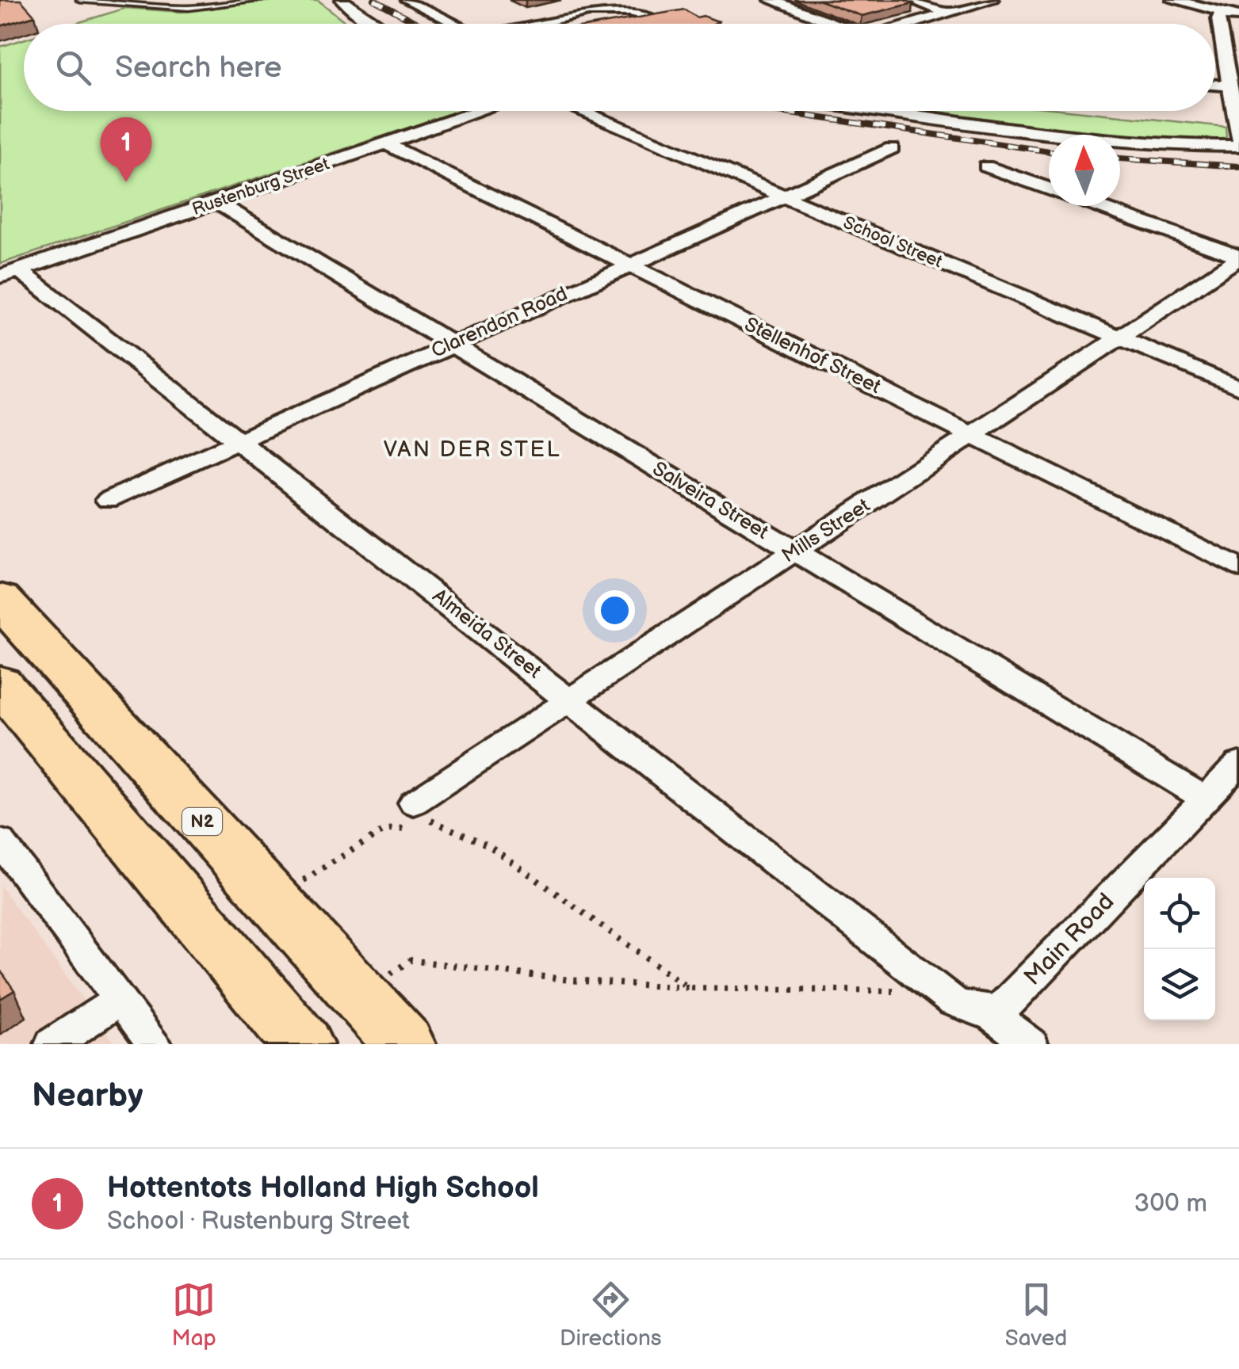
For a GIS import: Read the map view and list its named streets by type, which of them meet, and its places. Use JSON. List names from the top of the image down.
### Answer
{
  "streets": {
    "highway": ["N2"],
    "street": [
      "Rustenburg Street",
      "School Street",
      "Clarendon Road",
      "Stellenhof Street",
      "Salveira Street",
      "Mills Street",
      "Almeida Street",
      "Main Road"
    ]
  },
  "crossings": [
    ["Rustenburg Street", "Stellenhof Street"],
    ["Rustenburg Street", "Salveira Street"],
    ["Rustenburg Street", "Almeida Street"],
    ["School Street", "Clarendon Road"],
    ["School Street", "Mills Street"],
    ["Clarendon Road", "Stellenhof Street"],
    ["Clarendon Road", "Salveira Street"],
    ["Clarendon Road", "Almeida Street"],
    ["Stellenhof Street", "Mills Street"],
    ["Salveira Street", "Mills Street"],
    ["Salveira Street", "Main Road"],
    ["Mills Street", "Almeida Street"]
  ],
  "districts": ["VAN DER STEL"],
  "north": "top",
  "page": {
    "search": "Search here",
    "pins": "1",
    "heading": "Nearby",
    "list": [
      {
        "mark": "1",
        "name": "Hottentots Holland High School",
        "note": "School · Rustenburg Street",
        "value": "300 m"
      }
    ],
    "nav": ["Map", "Directions", "Saved"]
  }
}
